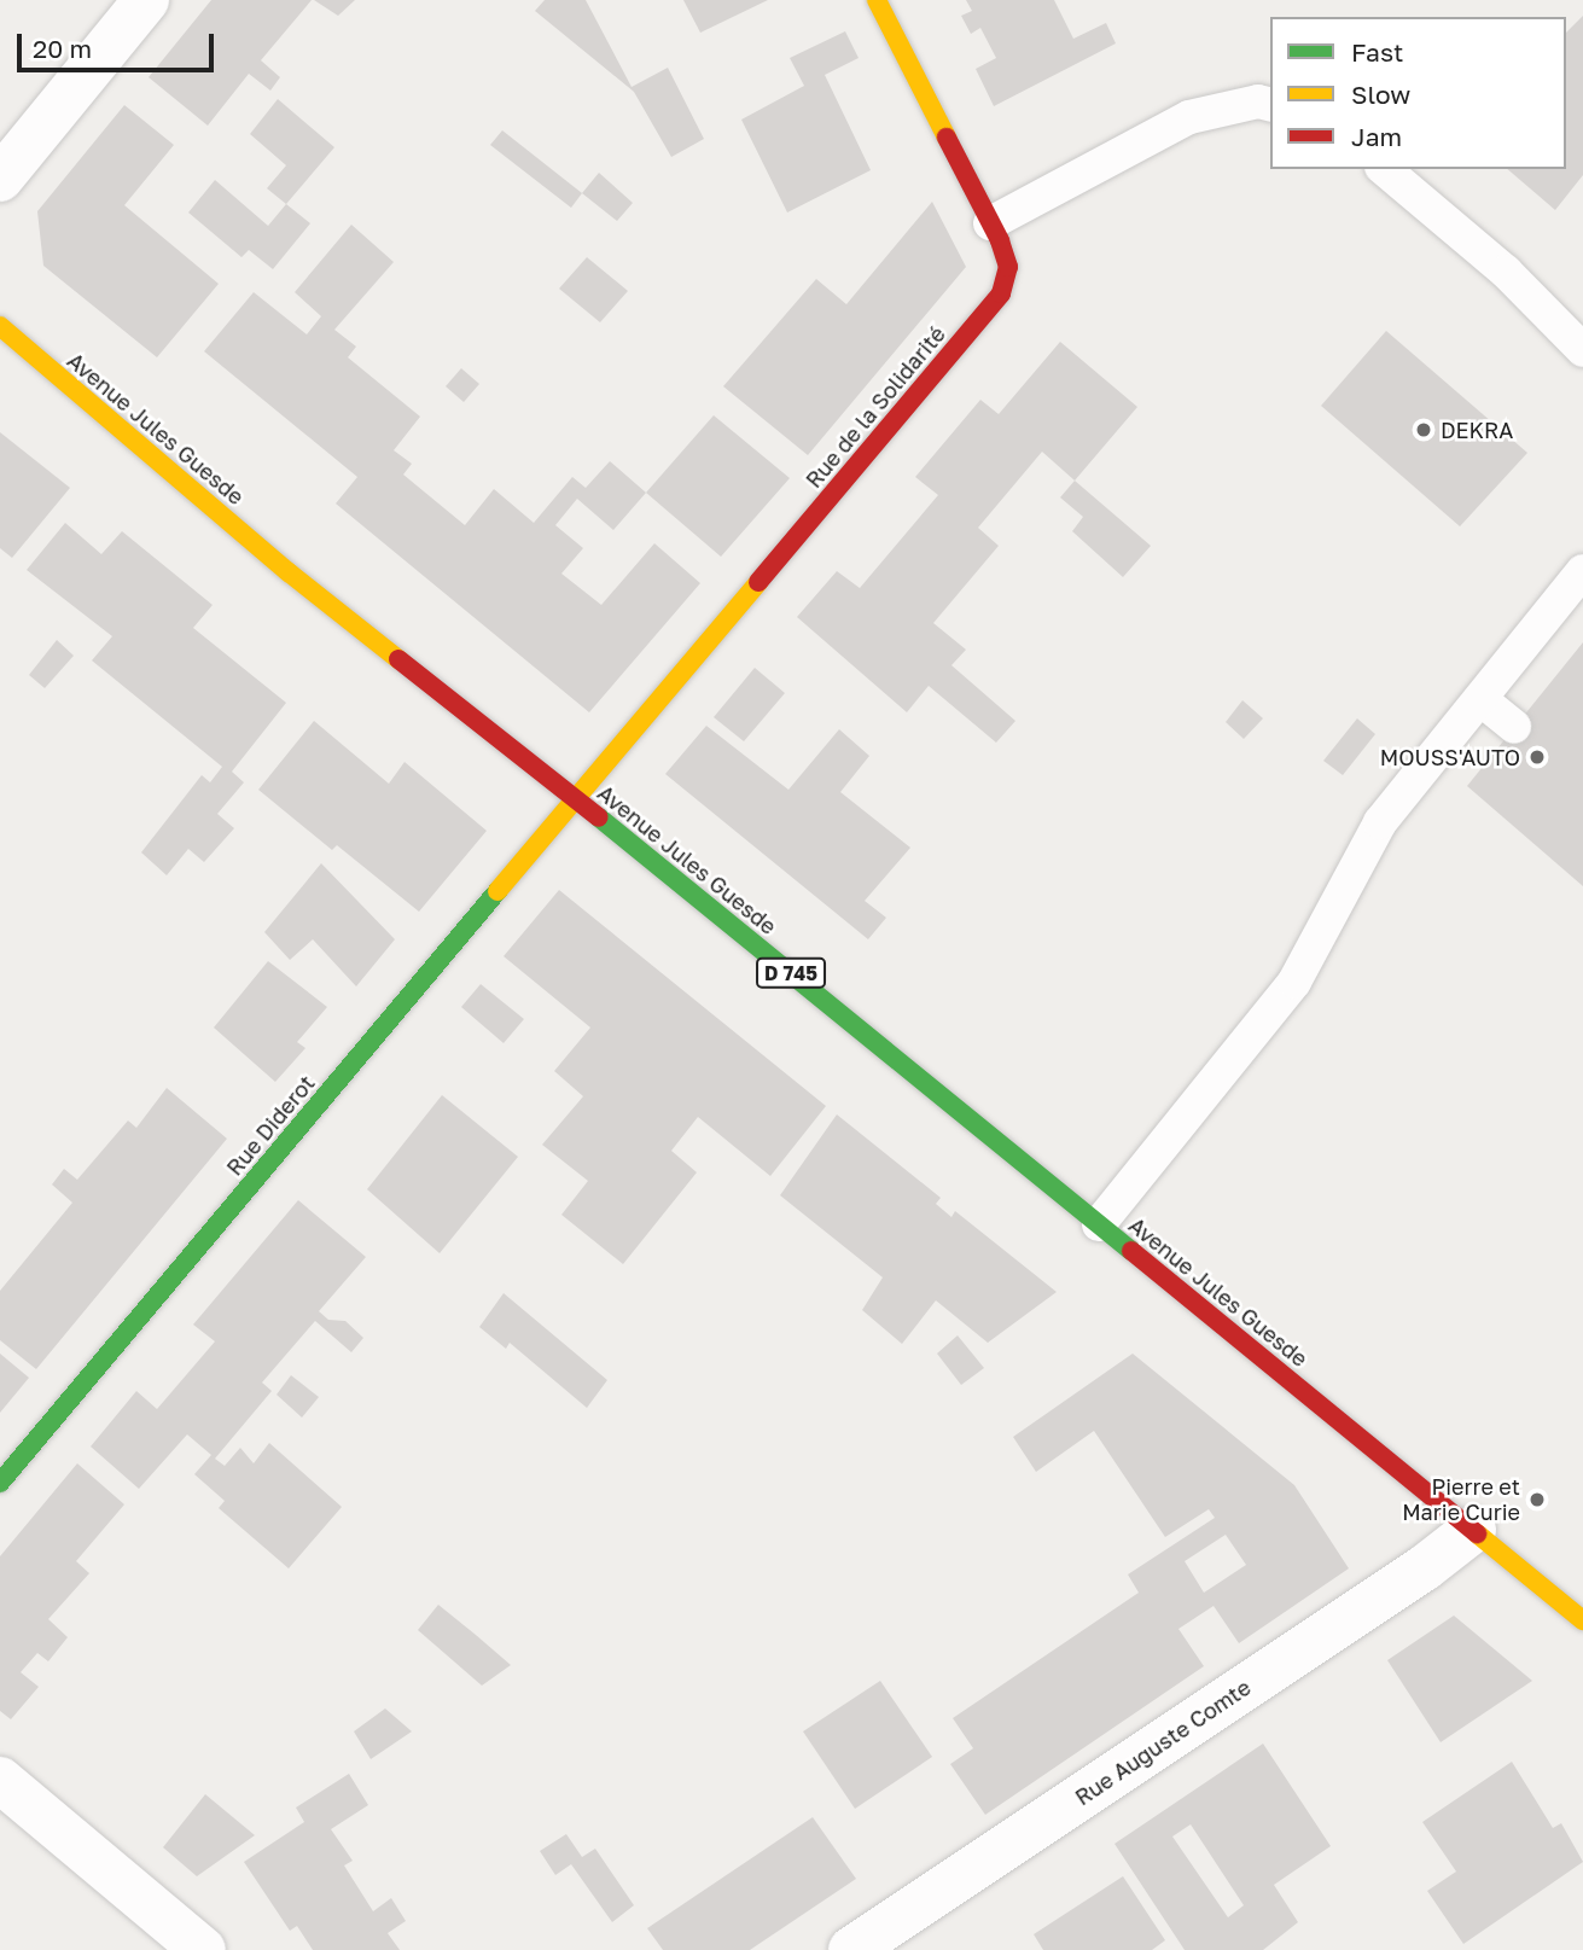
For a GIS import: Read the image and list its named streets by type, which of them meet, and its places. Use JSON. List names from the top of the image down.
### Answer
{
  "streets": {
    "main road": [
      "Rue de la Solidarité",
      "Avenue Jules Guesde",
      "D 745",
      "Rue Diderot"
    ],
    "street": ["Rue Auguste Comte"]
  },
  "crossings": [
    ["Rue de la Solidarité", "Avenue Jules Guesde"],
    ["Rue de la Solidarité", "Rue Diderot"],
    ["Avenue Jules Guesde", "Rue Diderot"],
    ["Avenue Jules Guesde", "Rue Auguste Comte"]
  ],
  "places": ["DEKRA", "MOUSS'AUTO", "Pierre et Marie Curie"],
  "legend": ["Fast", "Slow", "Jam"],
  "scale_bar": "20 m"
}
